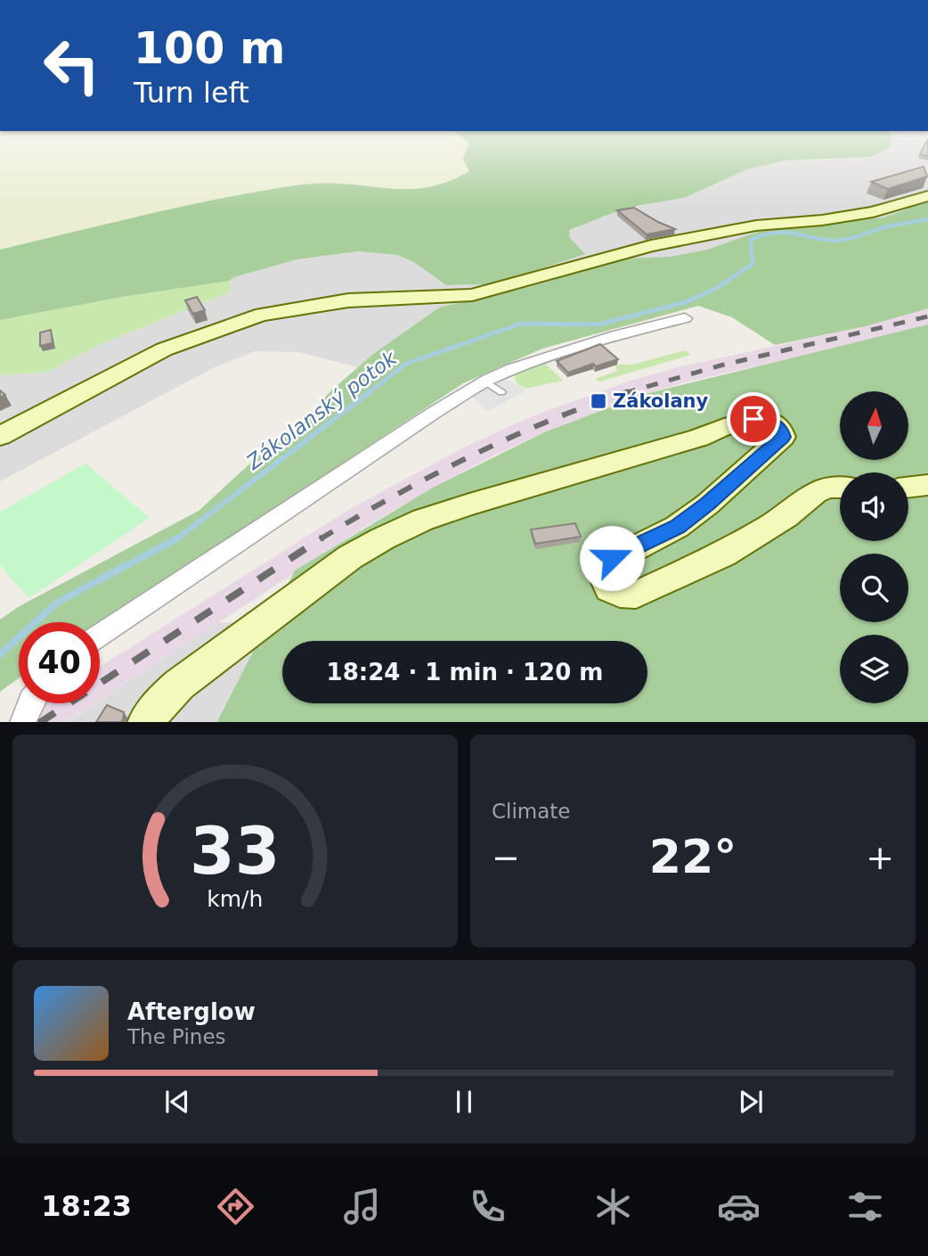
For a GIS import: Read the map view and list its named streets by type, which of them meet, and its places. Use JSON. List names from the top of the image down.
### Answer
{
  "water": ["Zákolanský potok"],
  "places": {
    "transit": ["Zákolany"]
  },
  "north": "top",
  "page": {
    "turn": ["100 m", "Turn left"],
    "limit": "40",
    "trip": "18:24 · 1 min · 120 m",
    "tile": "Climate",
    "heat": ["−", "22°", "+"],
    "song": ["Afterglow", "The Pines"],
    "tabs": "18:23",
    "gauge": ["33", "km/h"]
  }
}
